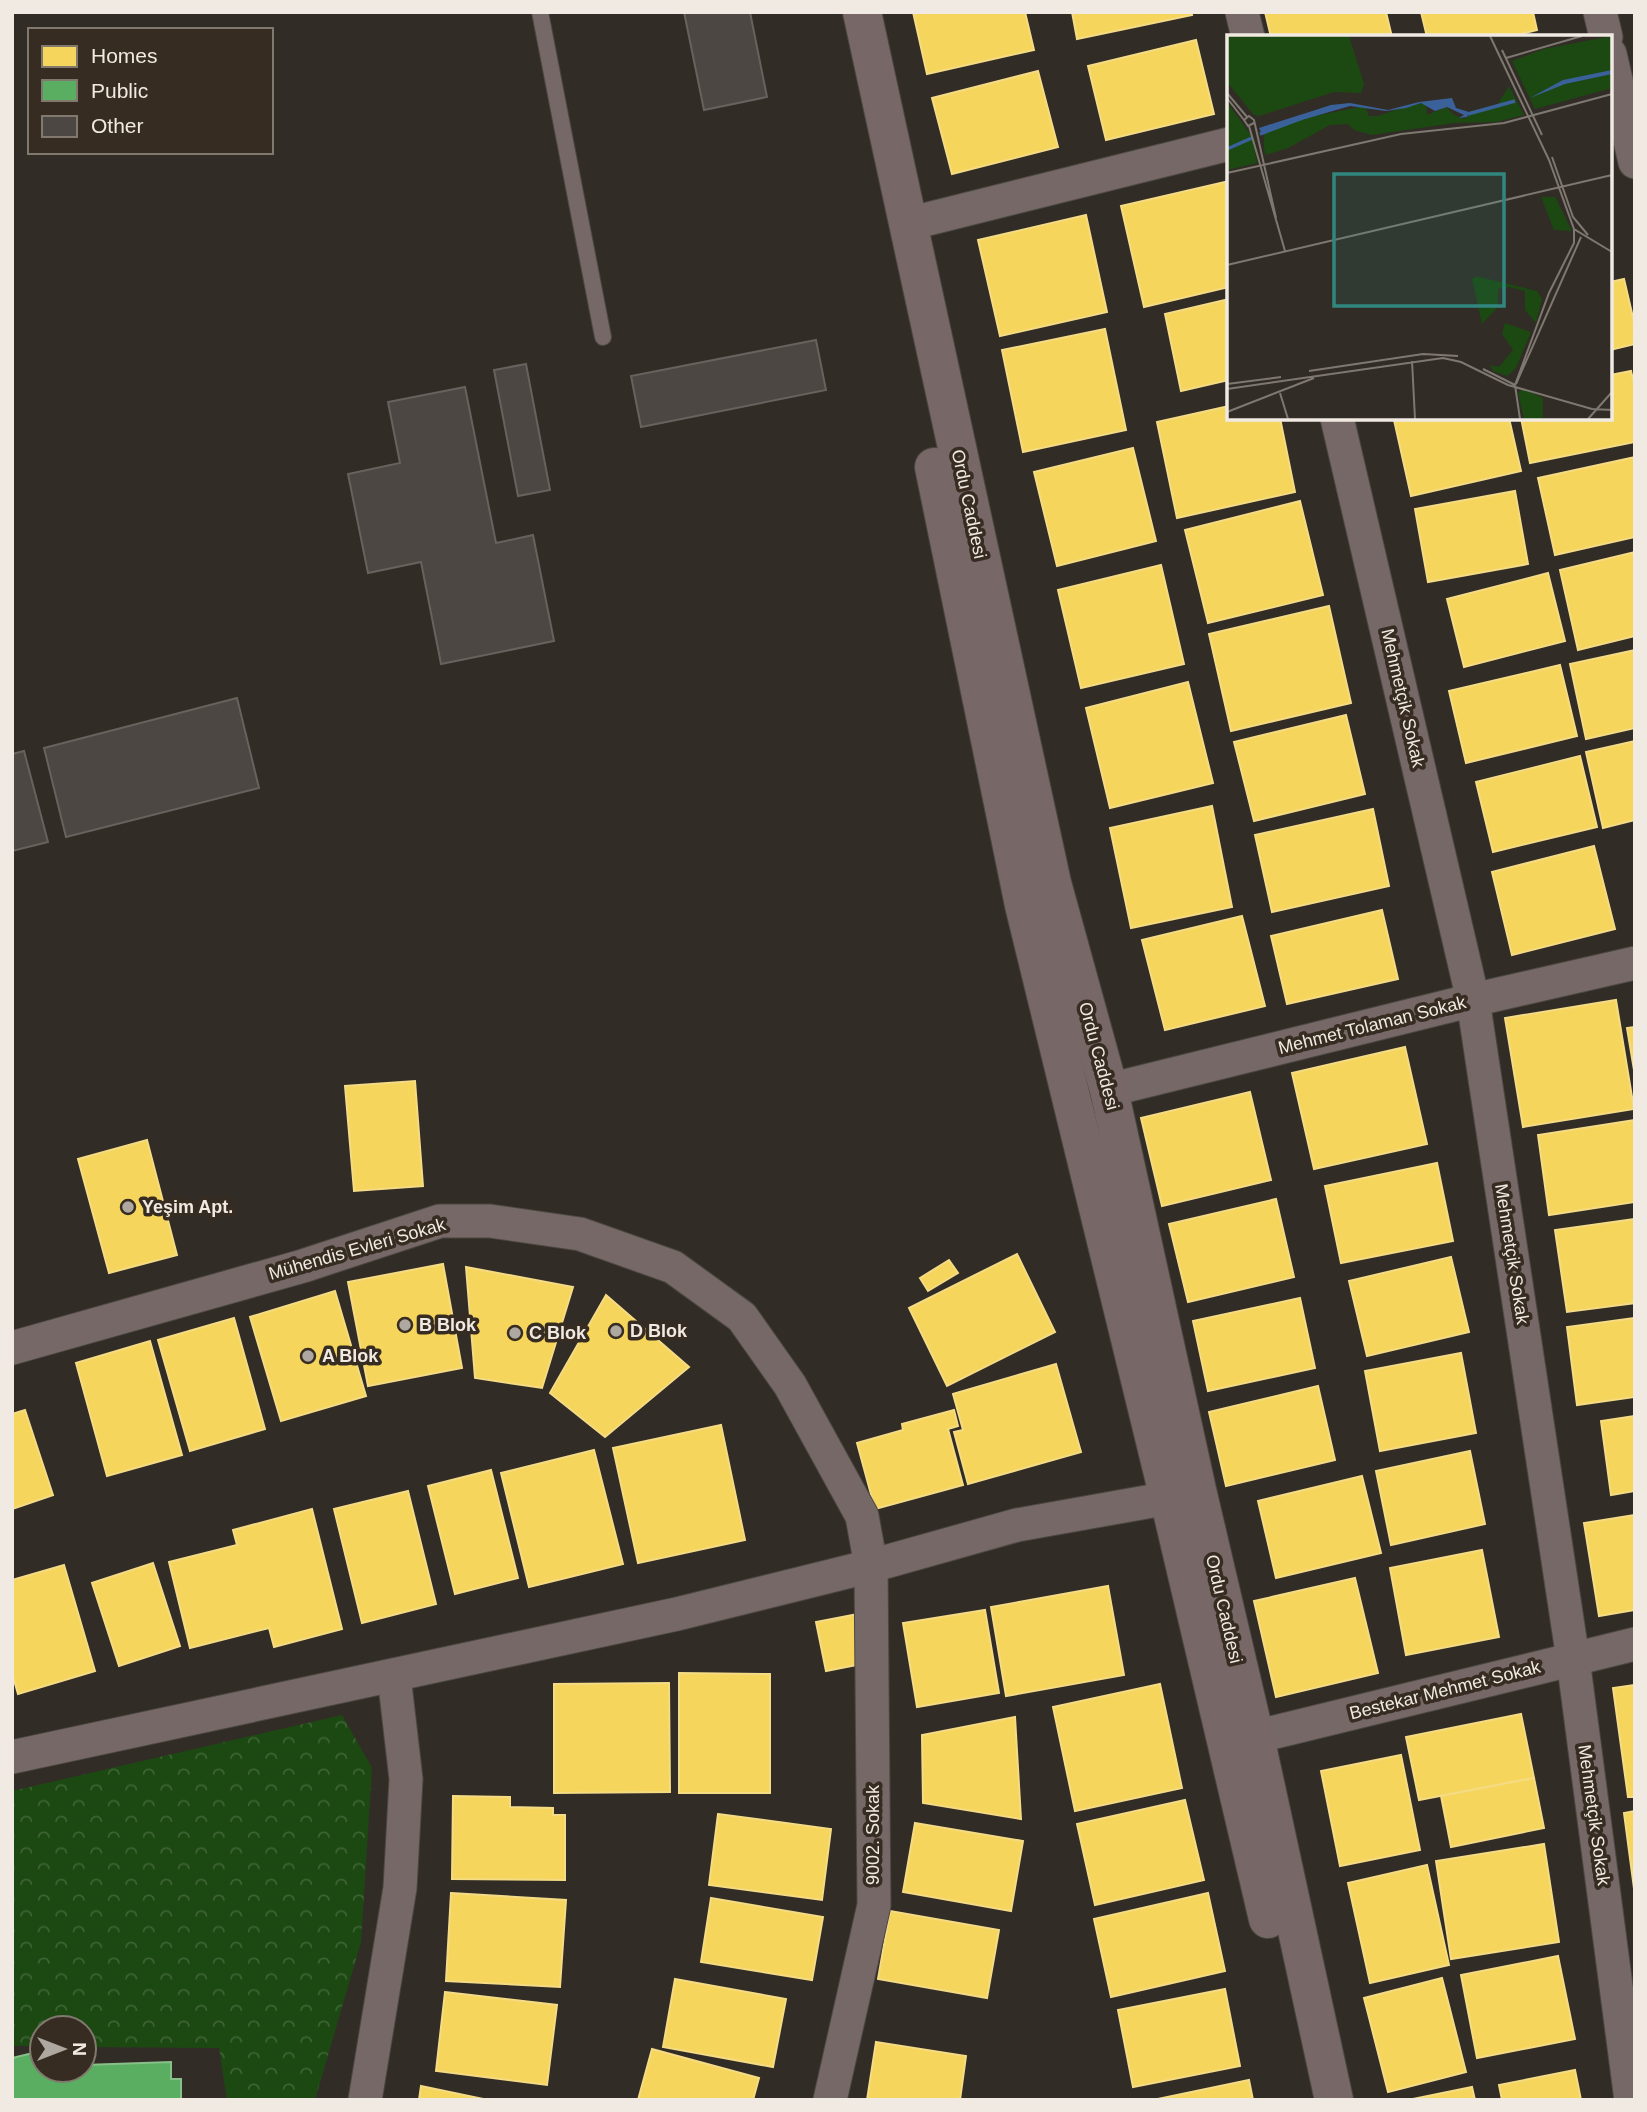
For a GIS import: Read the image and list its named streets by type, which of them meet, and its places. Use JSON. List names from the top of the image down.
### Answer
{
  "streets": {
    "main road": ["Ordu Caddesi"],
    "street": [
      "Mehmetçik Sokak",
      "Mehmet Tolaman Sokak",
      "Mühendis Evleri Sokak",
      "Bestekar Mehmet Sokak",
      "9002. Sokak"
    ]
  },
  "crossings": [
    ["Ordu Caddesi", "Mehmet Tolaman Sokak"],
    ["Ordu Caddesi", "Bestekar Mehmet Sokak"],
    ["Mehmetçik Sokak", "Mehmet Tolaman Sokak"],
    ["Mehmetçik Sokak", "Bestekar Mehmet Sokak"],
    ["Mühendis Evleri Sokak", "9002. Sokak"]
  ],
  "places": [
    "Yeşim Apt.",
    "B Blok",
    "D Blok",
    "C Blok",
    "A Blok"
  ],
  "legend": ["Homes", "Public", "Other"],
  "north": "right"
}
